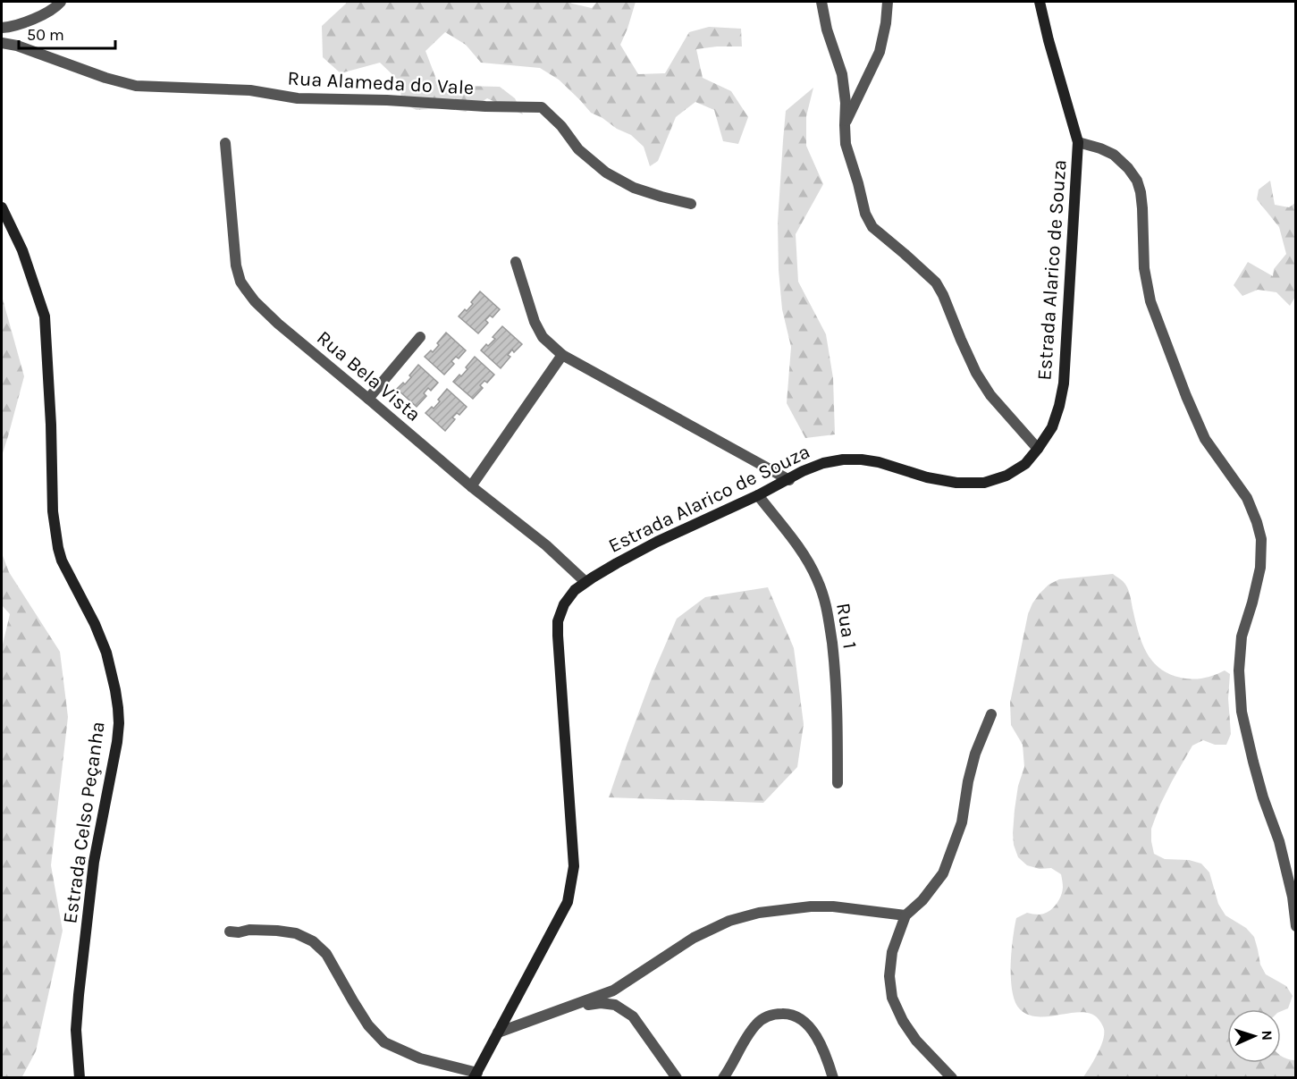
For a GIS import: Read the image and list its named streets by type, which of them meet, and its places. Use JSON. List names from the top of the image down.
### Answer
{
  "streets": {
    "main road": ["Estrada Alarico de Souza", "Estrada Celso Peçanha"],
    "street": ["Rua Alameda do Vale", "Rua Bela Vista", "Rua 1"]
  },
  "crossings": [
    ["Estrada Alarico de Souza", "Rua Bela Vista"],
    ["Estrada Alarico de Souza", "Rua 1"]
  ],
  "scale_bar": "50 m",
  "north": "right"
}
